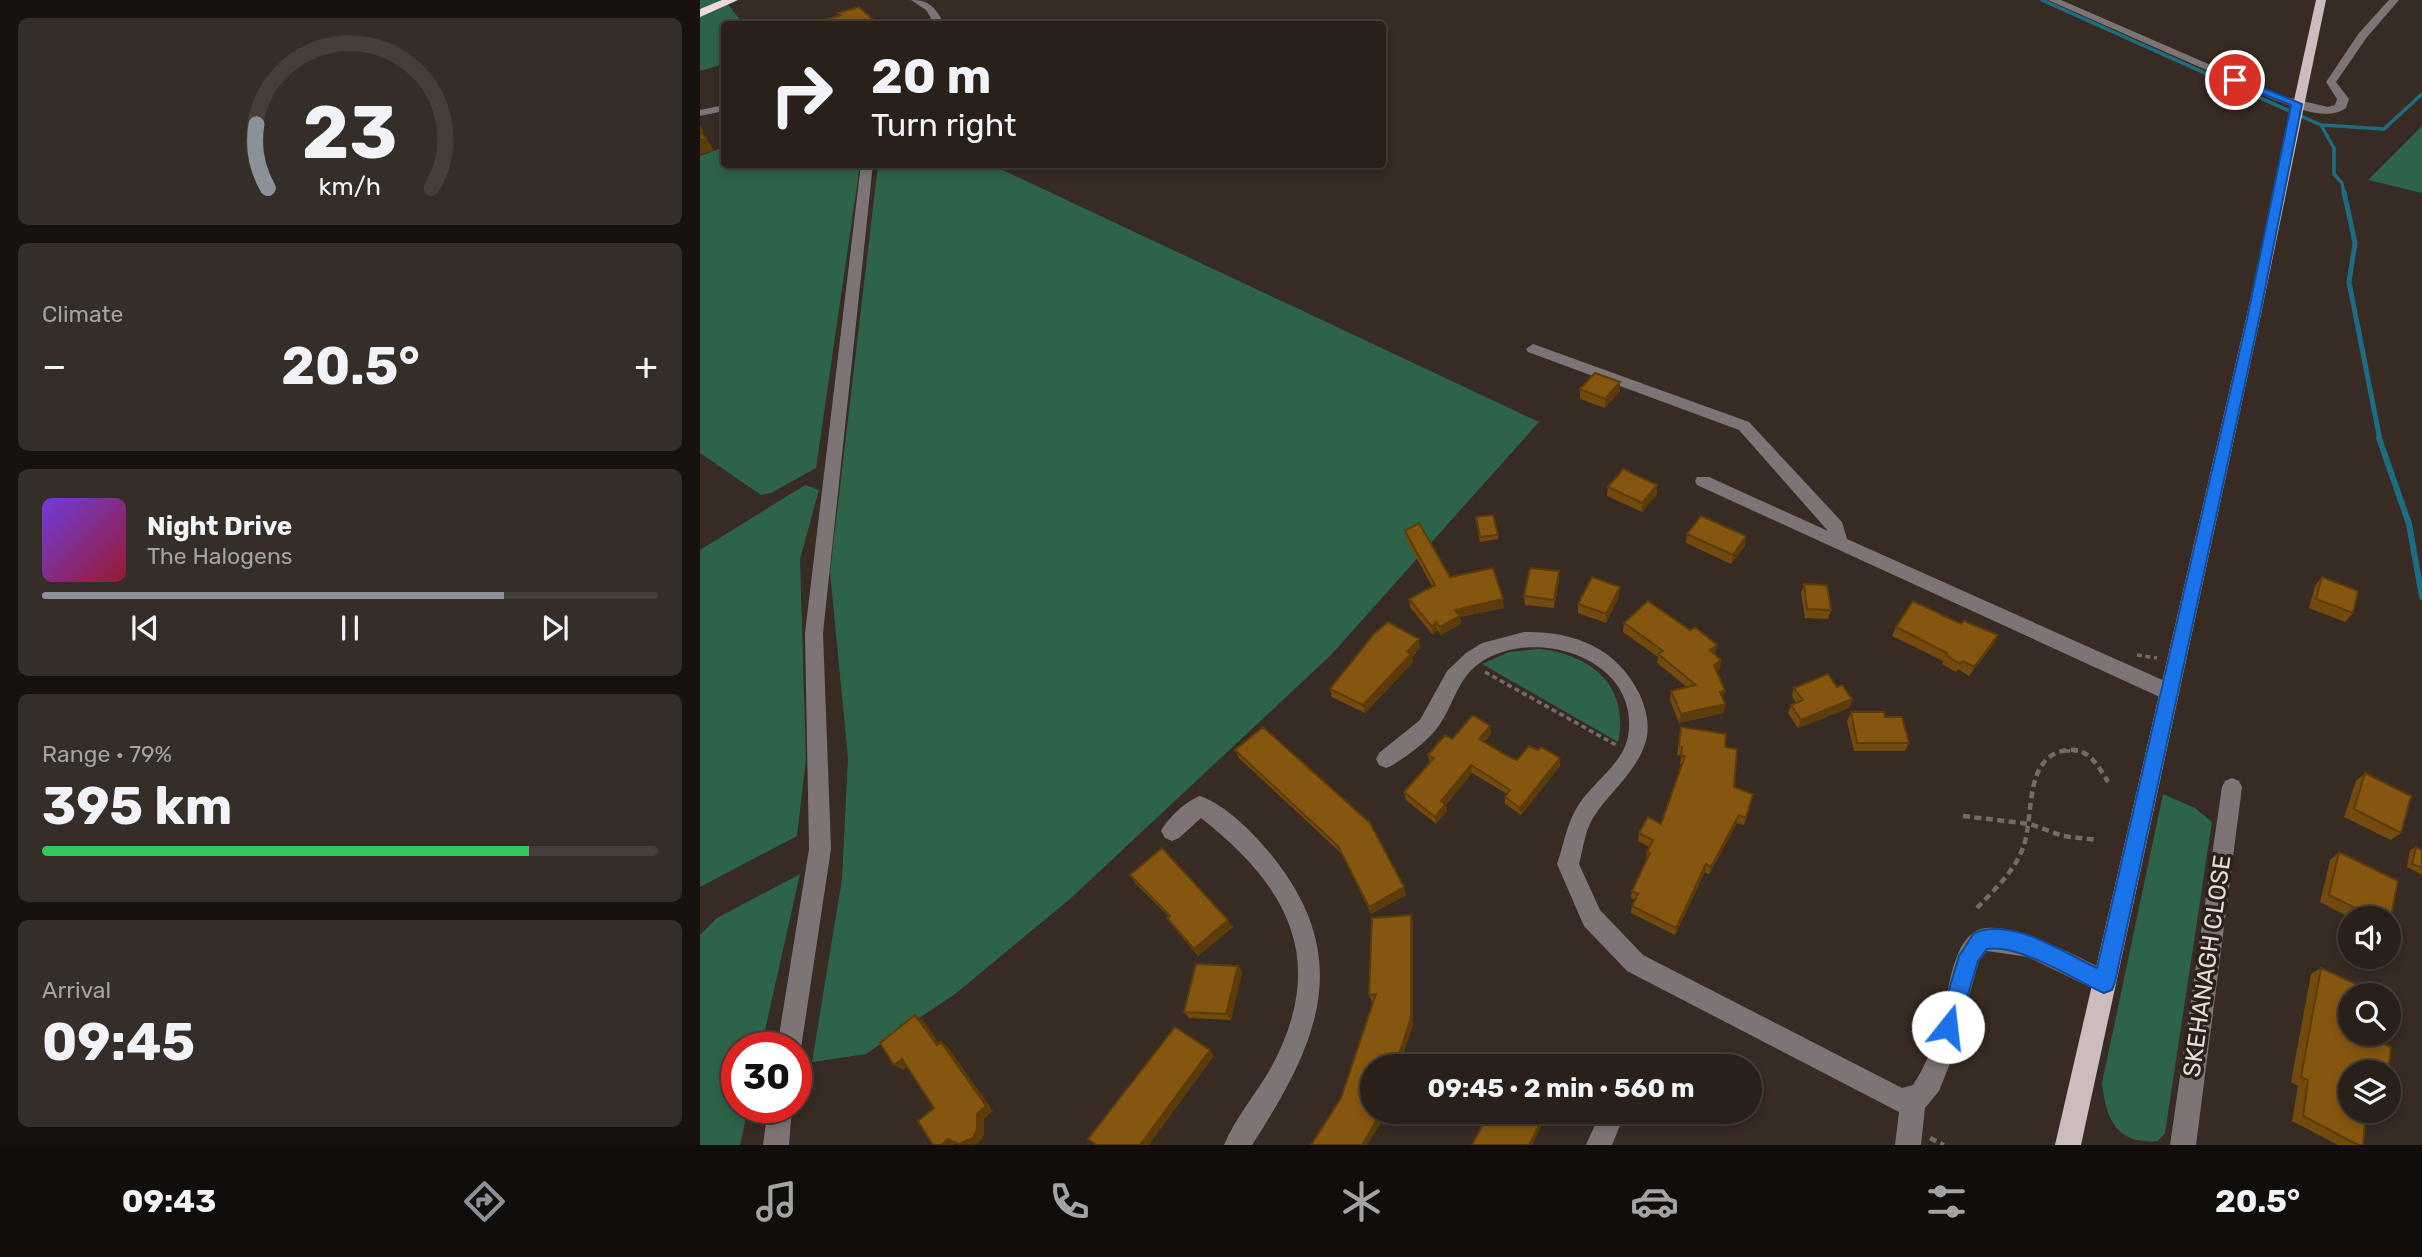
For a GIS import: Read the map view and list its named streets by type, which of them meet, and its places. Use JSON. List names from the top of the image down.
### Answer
{
  "streets": {
    "street": ["SKEHANAGH CLOSE"]
  },
  "page": {
    "turn": ["20 m", "Turn right"],
    "tile": [
      "Climate",
      ["Range · 79%", "395 km"],
      ["Arrival", "09:45"]
    ],
    "heat": ["−", "20.5°", "+"],
    "song": ["Night Drive", "The Halogens"],
    "limit": "30",
    "trip": "09:45 · 2 min · 560 m",
    "tabs": ["09:43", "20.5°"],
    "gauge": ["23", "km/h"]
  }
}
